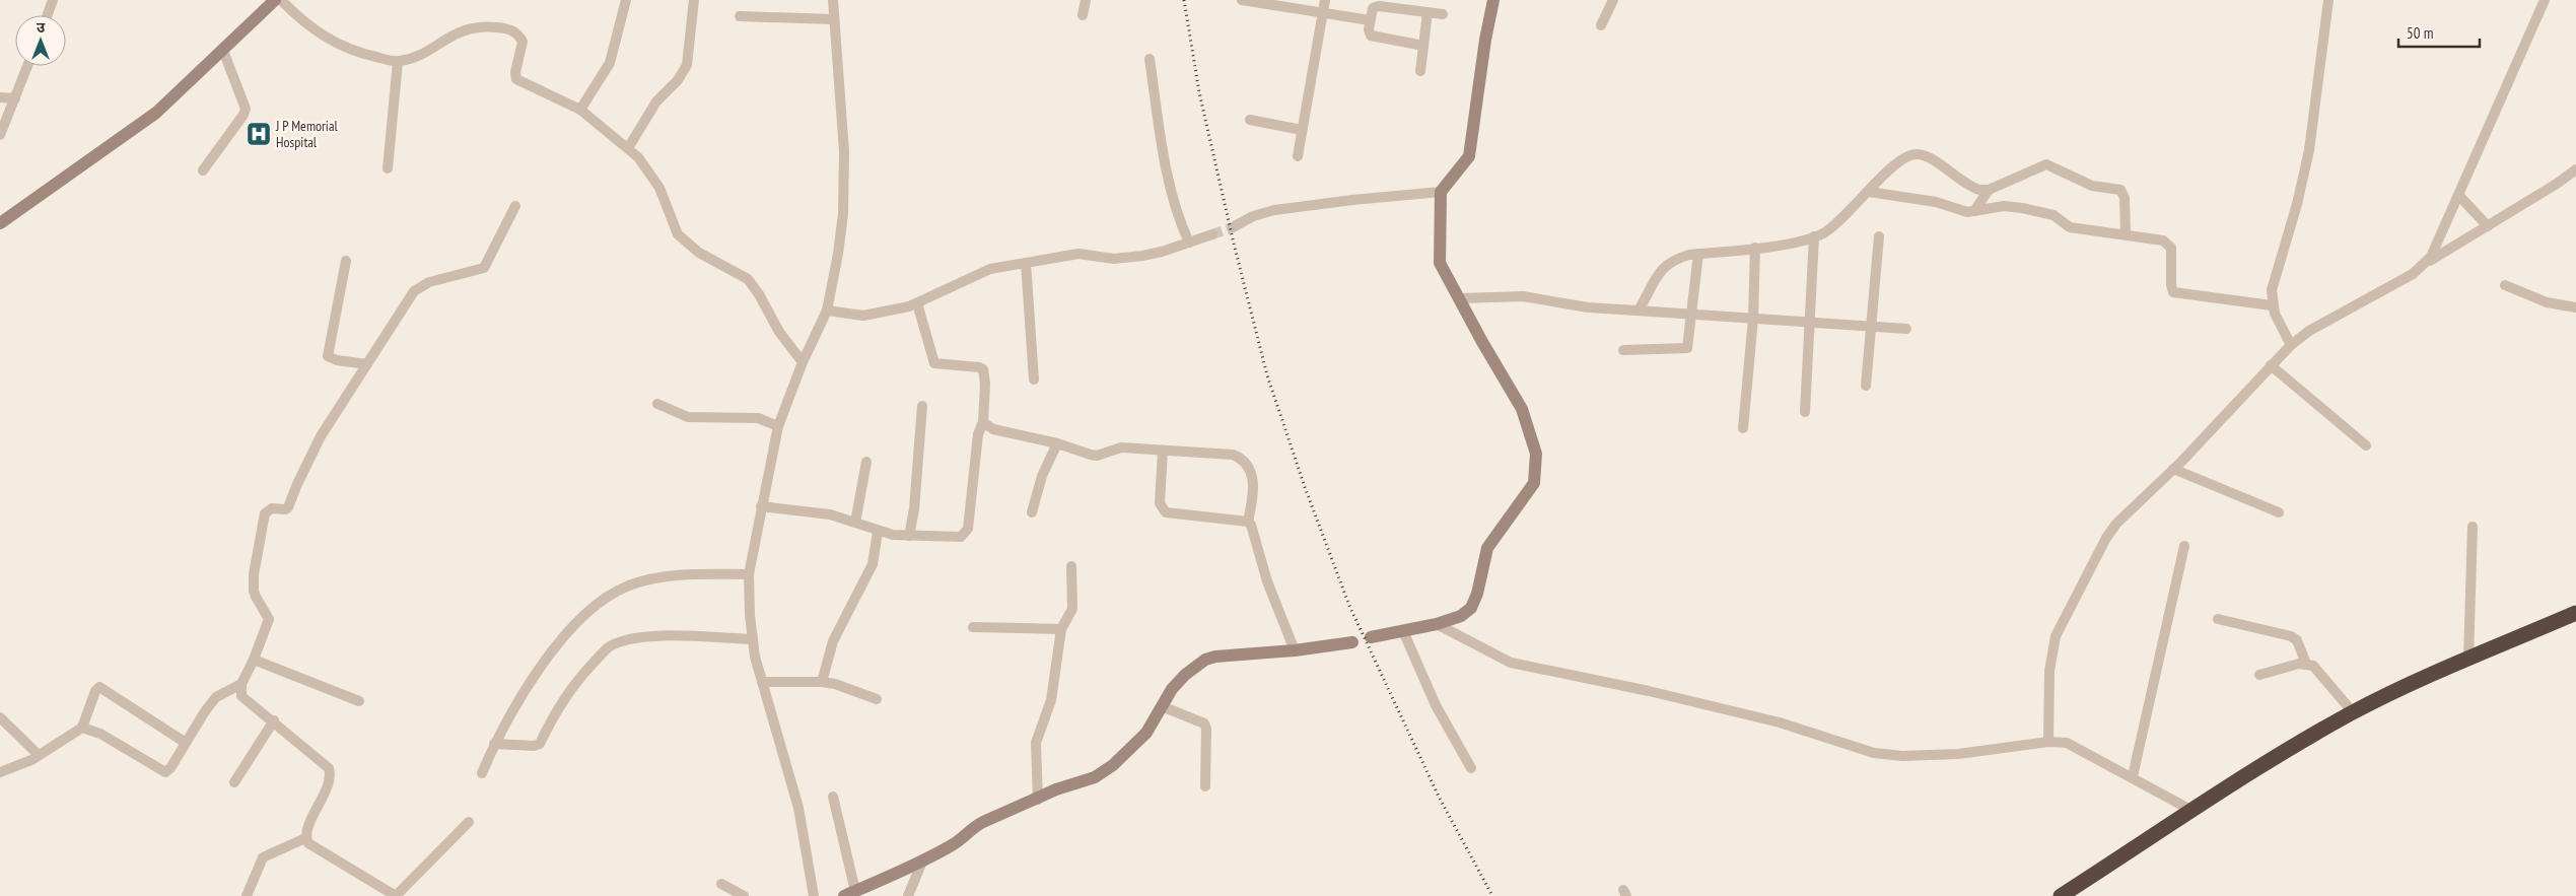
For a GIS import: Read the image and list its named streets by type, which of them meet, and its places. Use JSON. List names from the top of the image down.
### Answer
{
  "places": {
    "hospital": ["J P Memorial Hospital"]
  },
  "scale_bar": "50 m",
  "north": "top"
}
